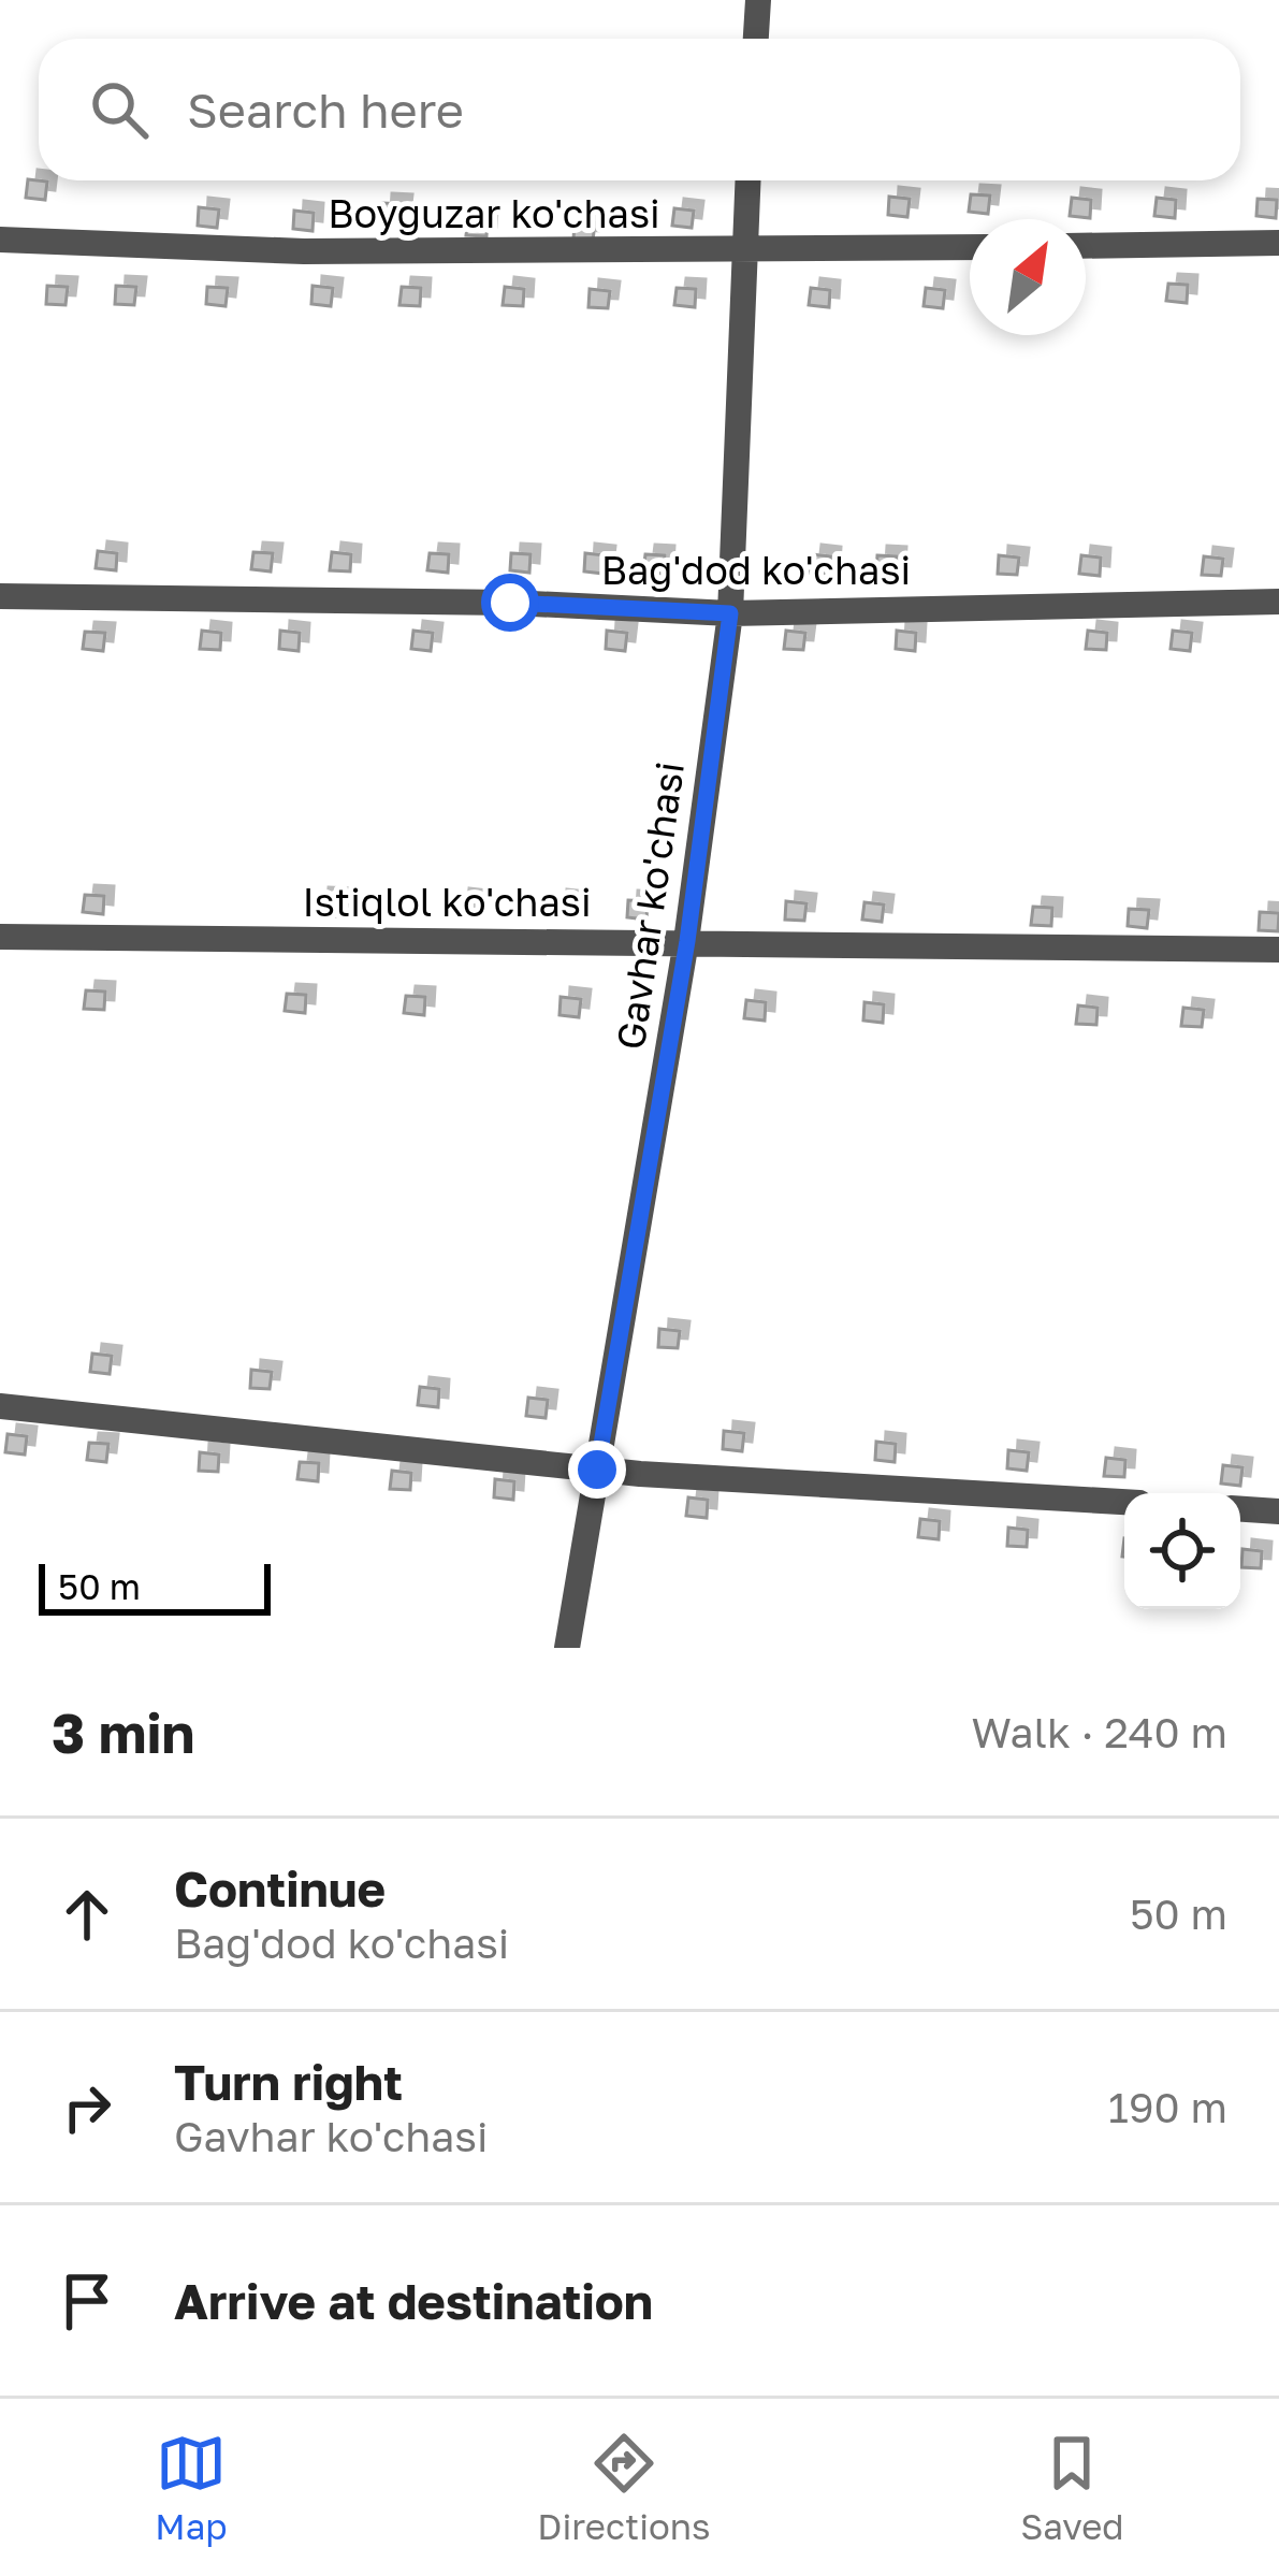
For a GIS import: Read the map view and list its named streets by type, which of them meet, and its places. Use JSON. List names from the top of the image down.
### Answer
{
  "streets": {
    "street": [
      "Boyguzar ko'chasi",
      "Bag'dod ko'chasi",
      "Istiqlol ko'chasi",
      "Gavhar ko'chasi"
    ]
  },
  "crossings": [
    ["Boyguzar ko'chasi", "Gavhar ko'chasi"],
    ["Bag'dod ko'chasi", "Gavhar ko'chasi"],
    ["Istiqlol ko'chasi", "Gavhar ko'chasi"]
  ],
  "scale_bar": "50 m",
  "north": "top right",
  "page": {
    "search": "Search here",
    "scale": "50 m",
    "heading": ["3 min", "Walk · 240 m"],
    "list": [
      ["Continue", "Bag'dod ko'chasi", "50 m"],
      ["Turn right", "Gavhar ko'chasi", "190 m"],
      "Arrive at destination"
    ],
    "nav": ["Map", "Directions", "Saved"]
  }
}
